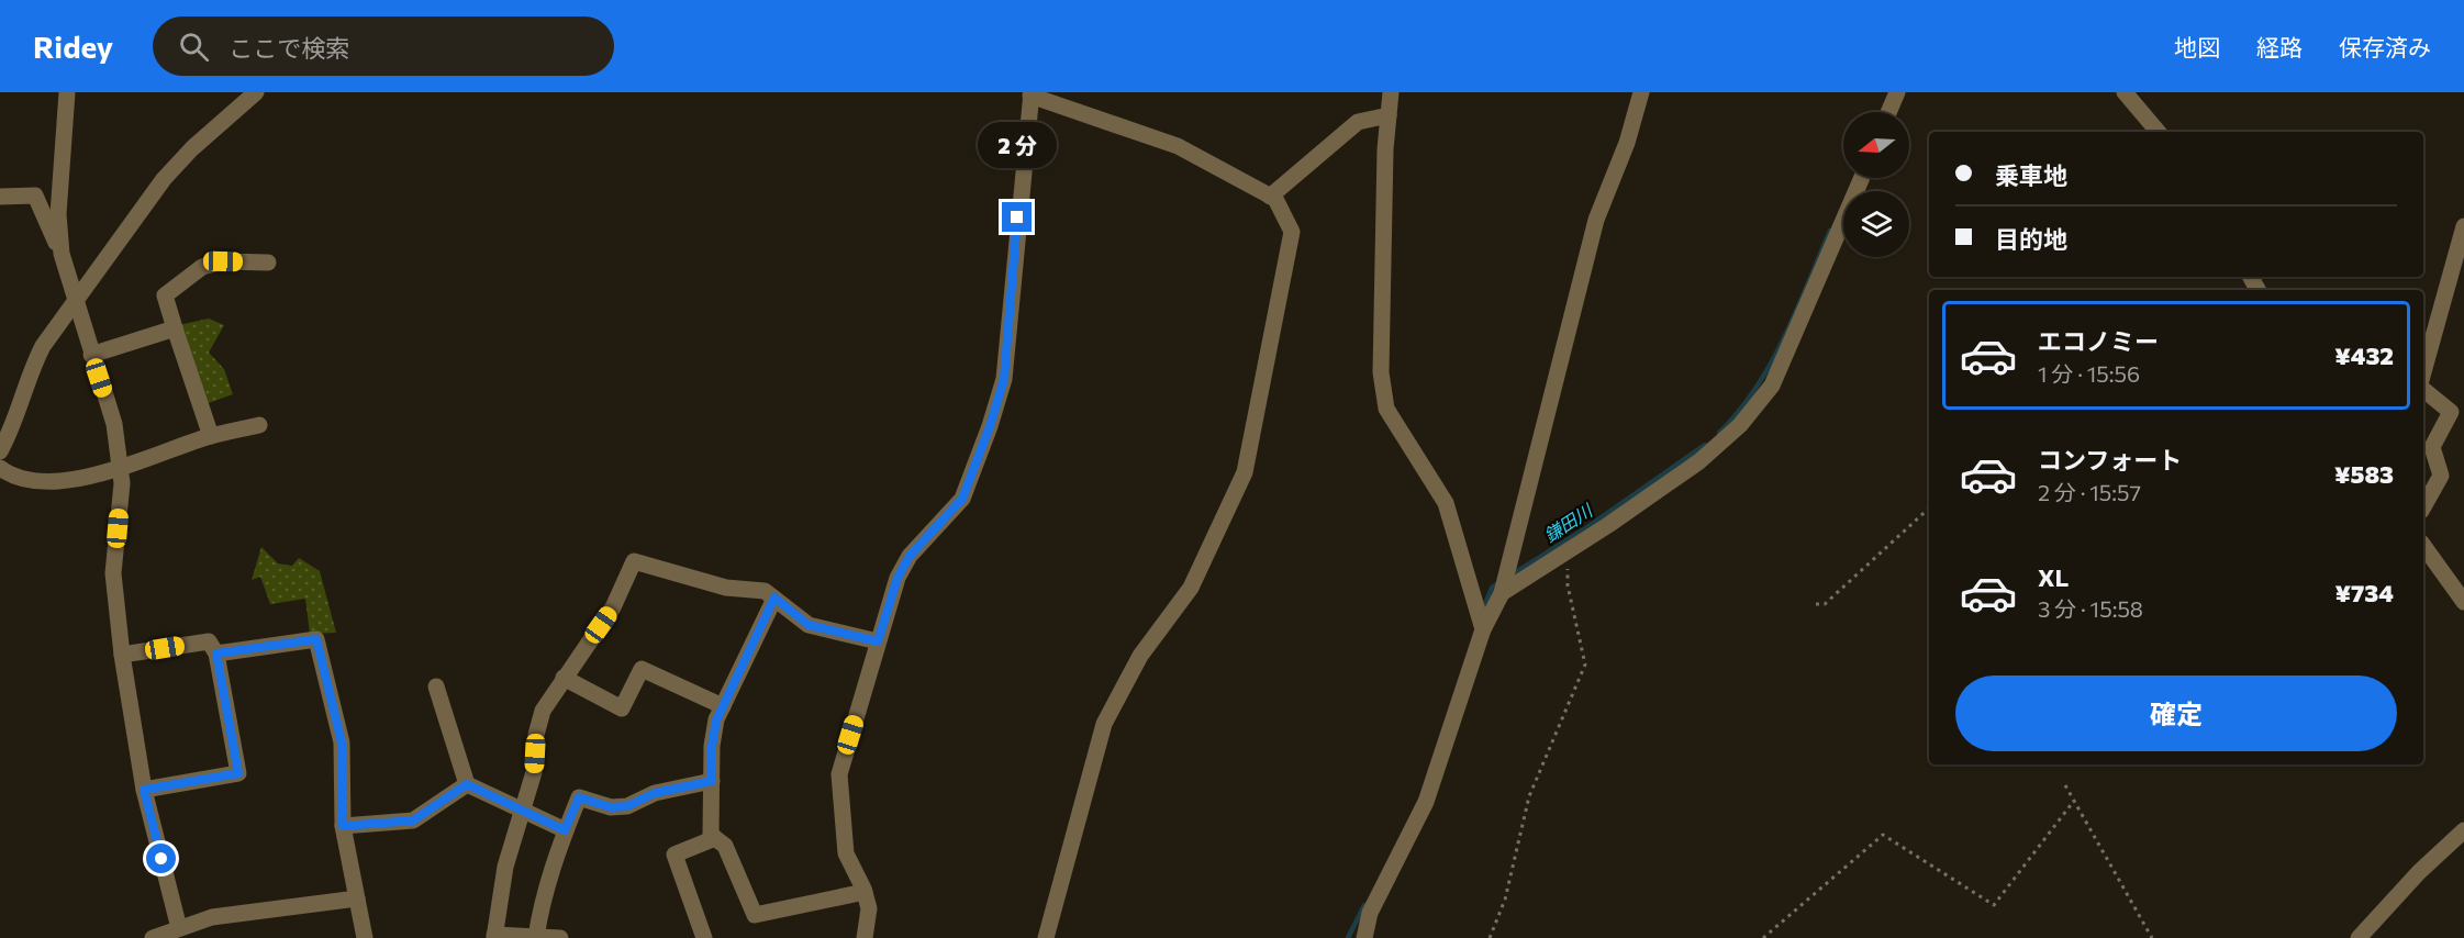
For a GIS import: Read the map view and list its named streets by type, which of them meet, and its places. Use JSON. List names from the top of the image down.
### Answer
{
  "water": ["鎌田川"],
  "north": "left",
  "page": {
    "header": "Ridey",
    "search": "ここで検索",
    "nav": ["地図", "経路", "保存済み"],
    "bubble": "2 分",
    "banner": ["乗車地", "目的地"],
    "list": [
      {
        "name": "エコノミー",
        "note": "1 分 · 15:56",
        "value": "¥432"
      },
      {
        "name": "コンフォート",
        "note": "2 分 · 15:57",
        "value": "¥583"
      },
      {
        "name": "XL",
        "note": "3 分 · 15:58",
        "value": "¥734"
      }
    ],
    "buttons": "確定"
  }
}
